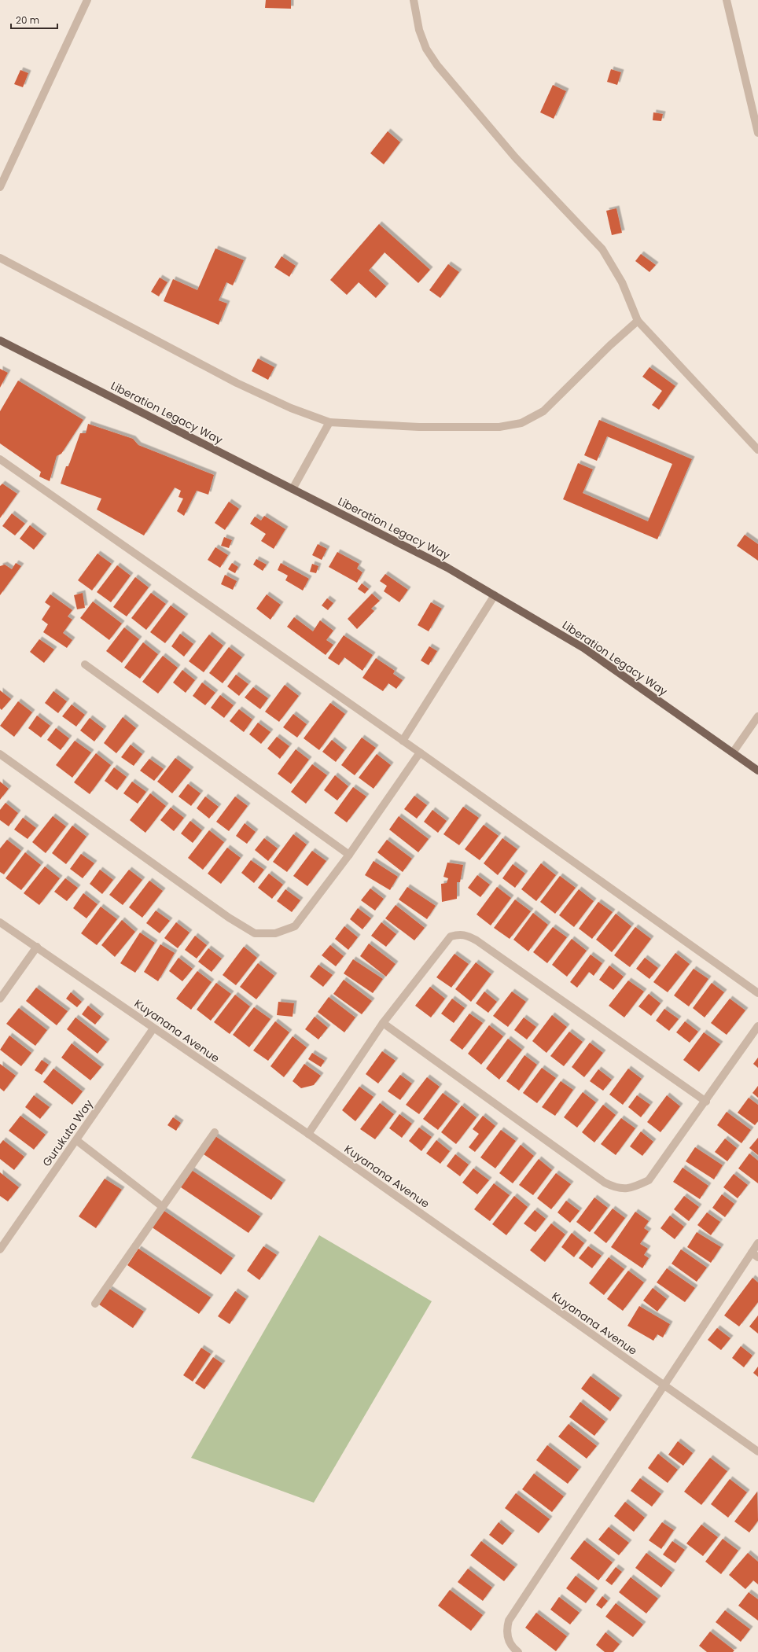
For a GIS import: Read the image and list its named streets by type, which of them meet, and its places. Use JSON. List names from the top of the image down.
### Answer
{
  "streets": {
    "main road": ["Liberation Legacy Way"],
    "street": ["Kuyanana Avenue", "Gurukuta Way"]
  },
  "crossings": [
    ["Kuyanana Avenue", "Gurukuta Way"]
  ],
  "scale_bar": "20 m"
}
